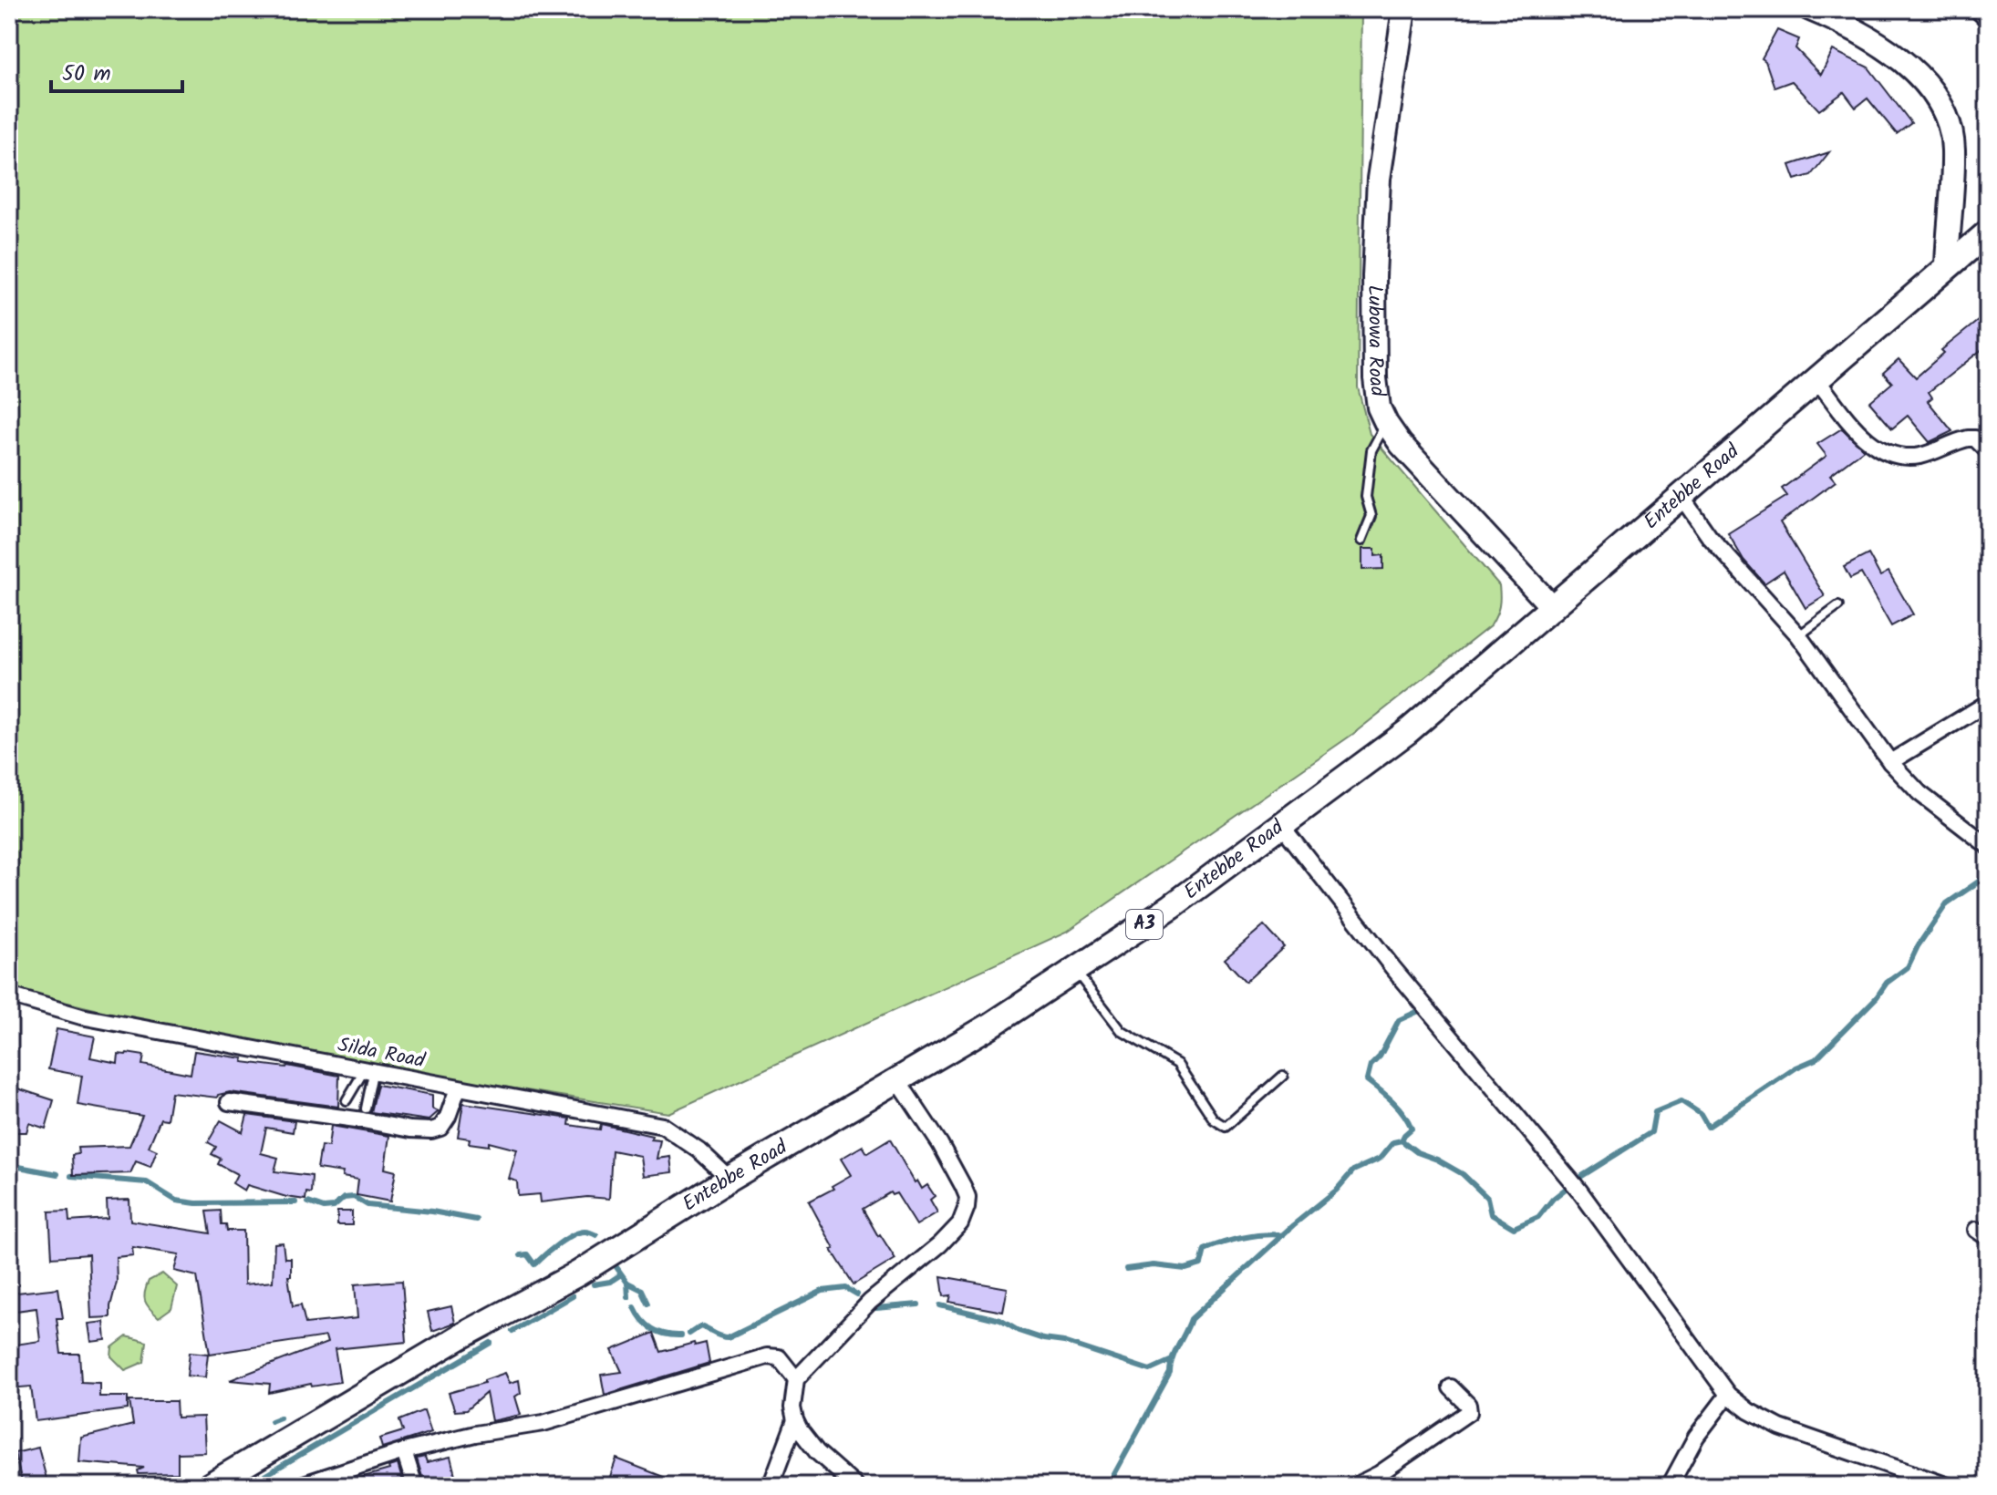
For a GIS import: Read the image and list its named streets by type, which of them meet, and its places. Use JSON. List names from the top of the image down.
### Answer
{
  "streets": {
    "main road": ["Entebbe Road", "A3"],
    "street": ["Lubowa Road", "Silda Road"]
  },
  "crossings": [
    ["Lubowa Road", "Entebbe Road"],
    ["Entebbe Road", "Silda Road"]
  ],
  "scale_bar": "50 m"
}
